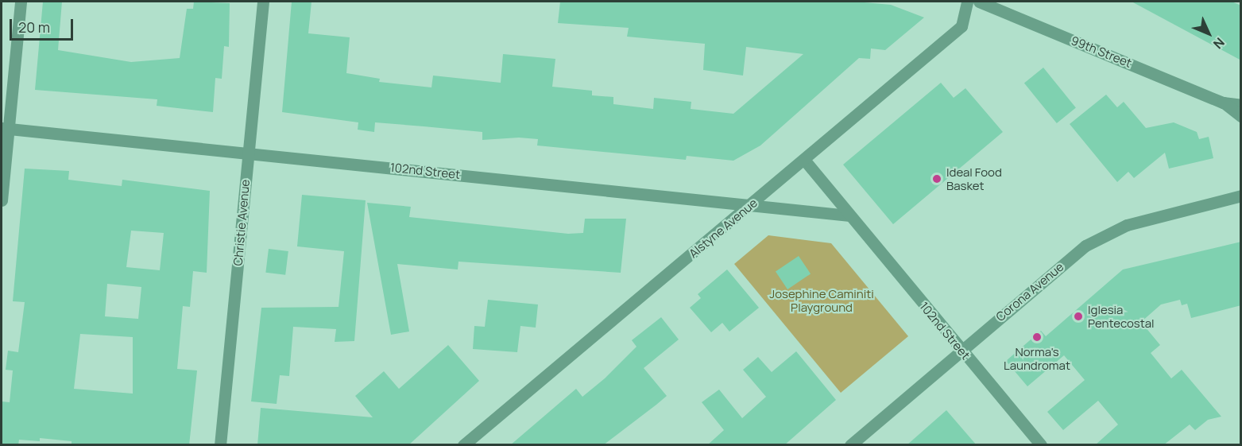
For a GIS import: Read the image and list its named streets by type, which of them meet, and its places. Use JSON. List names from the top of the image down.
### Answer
{
  "streets": {
    "street": [
      "99th Street",
      "102nd Street",
      "Christie Avenue",
      "Alstyne Avenue",
      "Corona Avenue"
    ]
  },
  "crossings": [
    ["102nd Street", "Christie Avenue"],
    ["102nd Street", "Alstyne Avenue"],
    ["102nd Street", "Corona Avenue"]
  ],
  "parks": ["Josephine Caminiti Playground"],
  "places": ["Ideal Food Basket", "Iglesia Pentecostal", "Norma's Laundromat"],
  "scale_bar": "20 m",
  "north": "bottom right"
}
